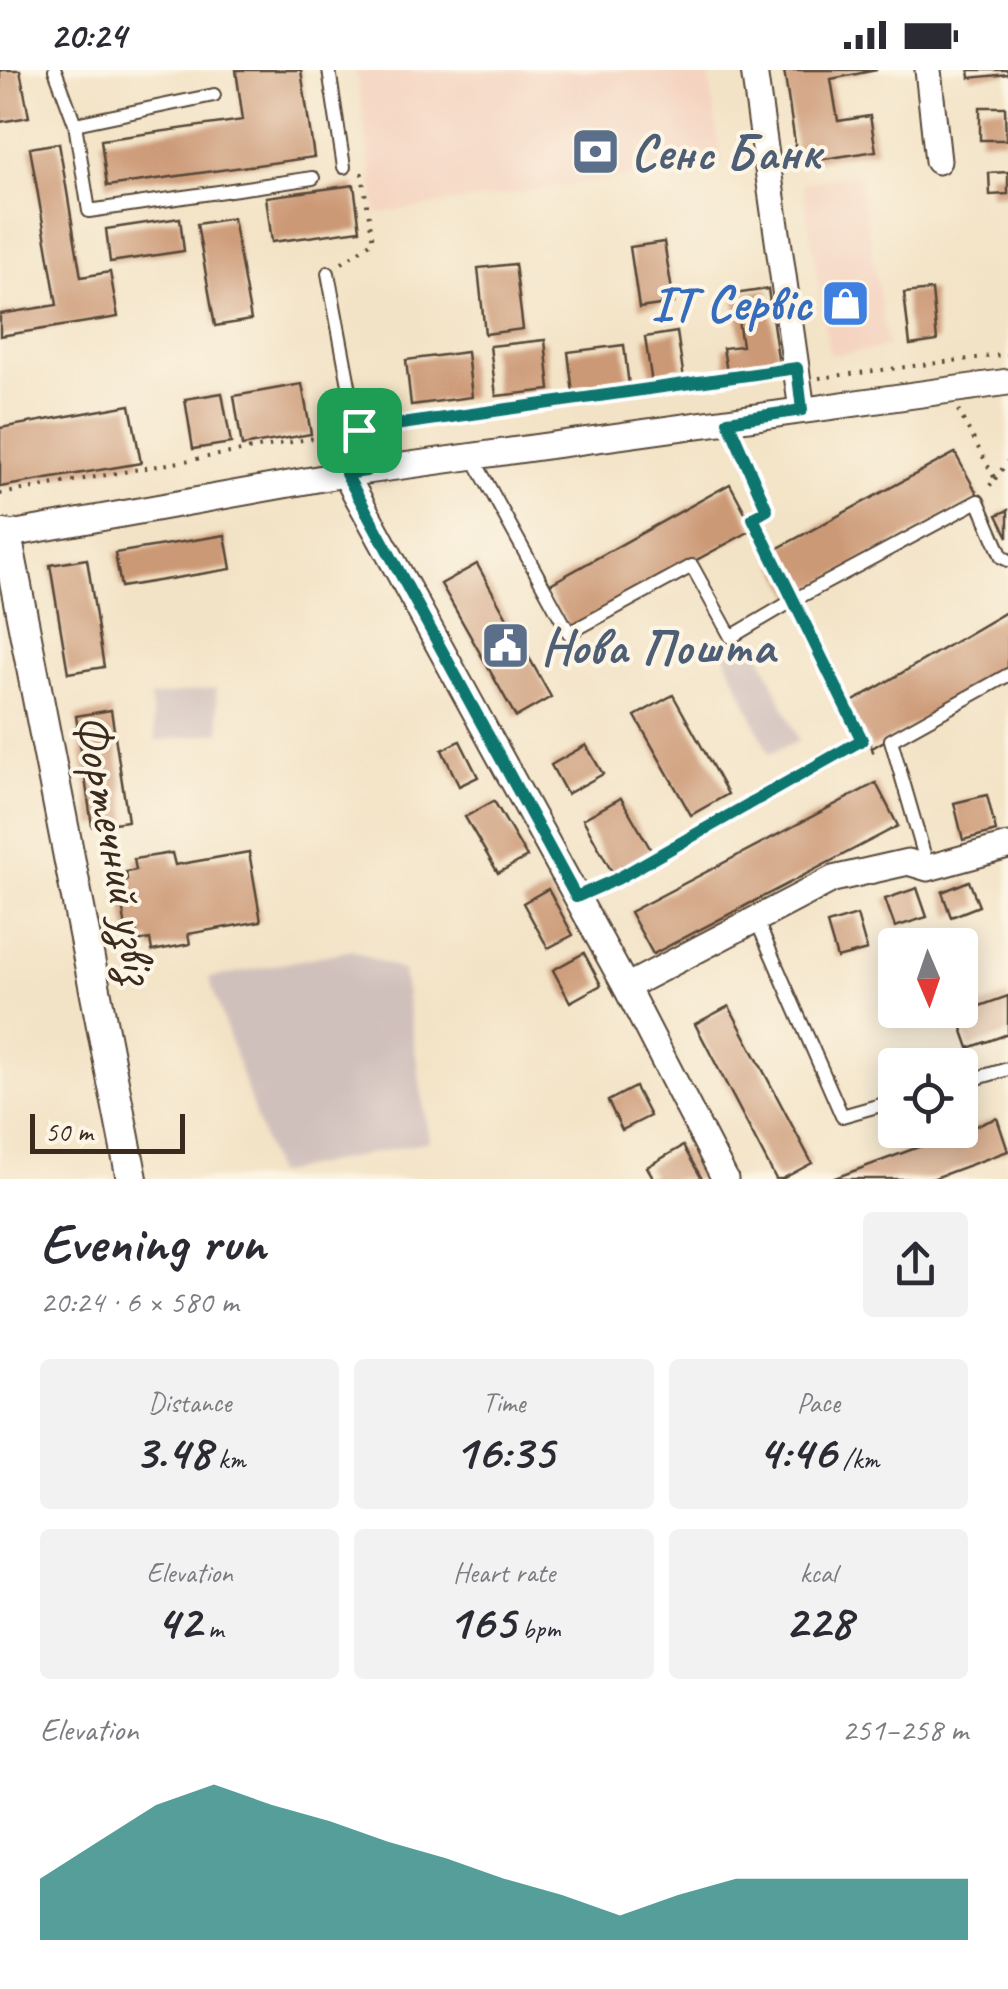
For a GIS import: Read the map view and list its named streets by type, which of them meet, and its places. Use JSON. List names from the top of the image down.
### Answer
{
  "streets": {
    "street": ["Фортечний узвіз"]
  },
  "places": {
    "bank": ["Сенс Банк"],
    "shop": ["IT Сервіс"],
    "public building": ["Нова Пошта"]
  },
  "scale_bar": "50 m",
  "north": "bottom",
  "page": {
    "status": "20:24",
    "scale": "50 m",
    "heading": ["Evening run", "20:24 · 6 × 580 m"],
    "stats": [
      ["Distance", "3.48 km"],
      ["Time", "16:35"],
      ["Pace", "4:46 /km"],
      ["Elevation", "42 m"],
      ["Heart rate", "165 bpm"],
      ["kcal", "228"]
    ],
    "chart": ["Elevation", "251–258 m"]
  }
}
